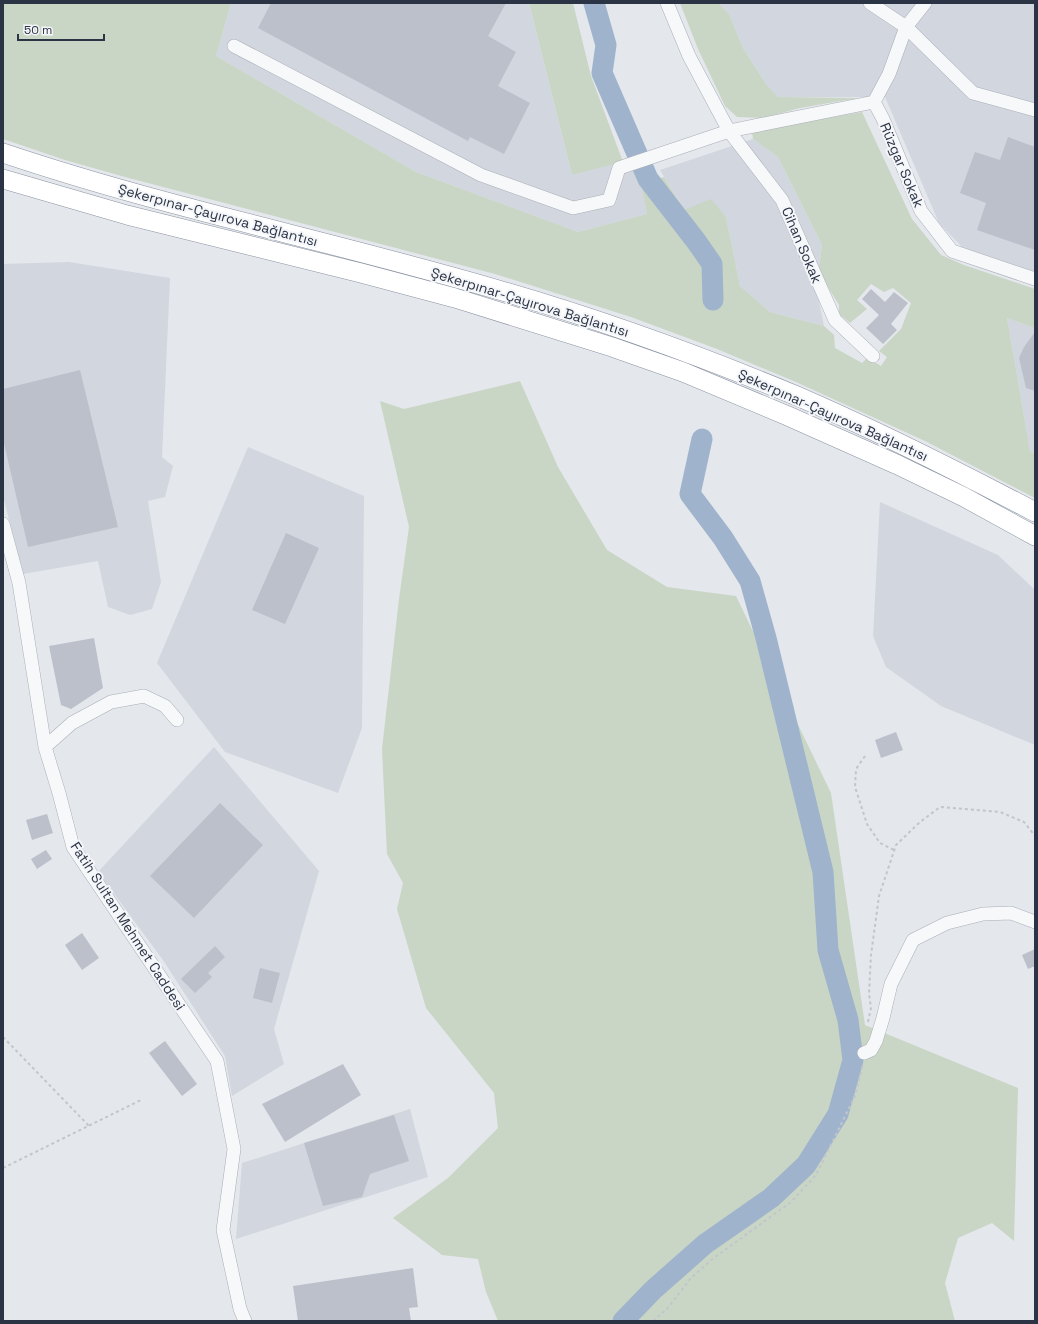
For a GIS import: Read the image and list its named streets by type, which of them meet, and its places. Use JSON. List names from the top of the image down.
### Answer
{
  "streets": {
    "highway": ["Şekerpınar-Çayırova Bağlantısı"],
    "street": ["Rüzgar Sokak", "Cihan Sokak", "Fatih Sultan Mehmet Caddesi"]
  },
  "scale_bar": "50 m"
}
